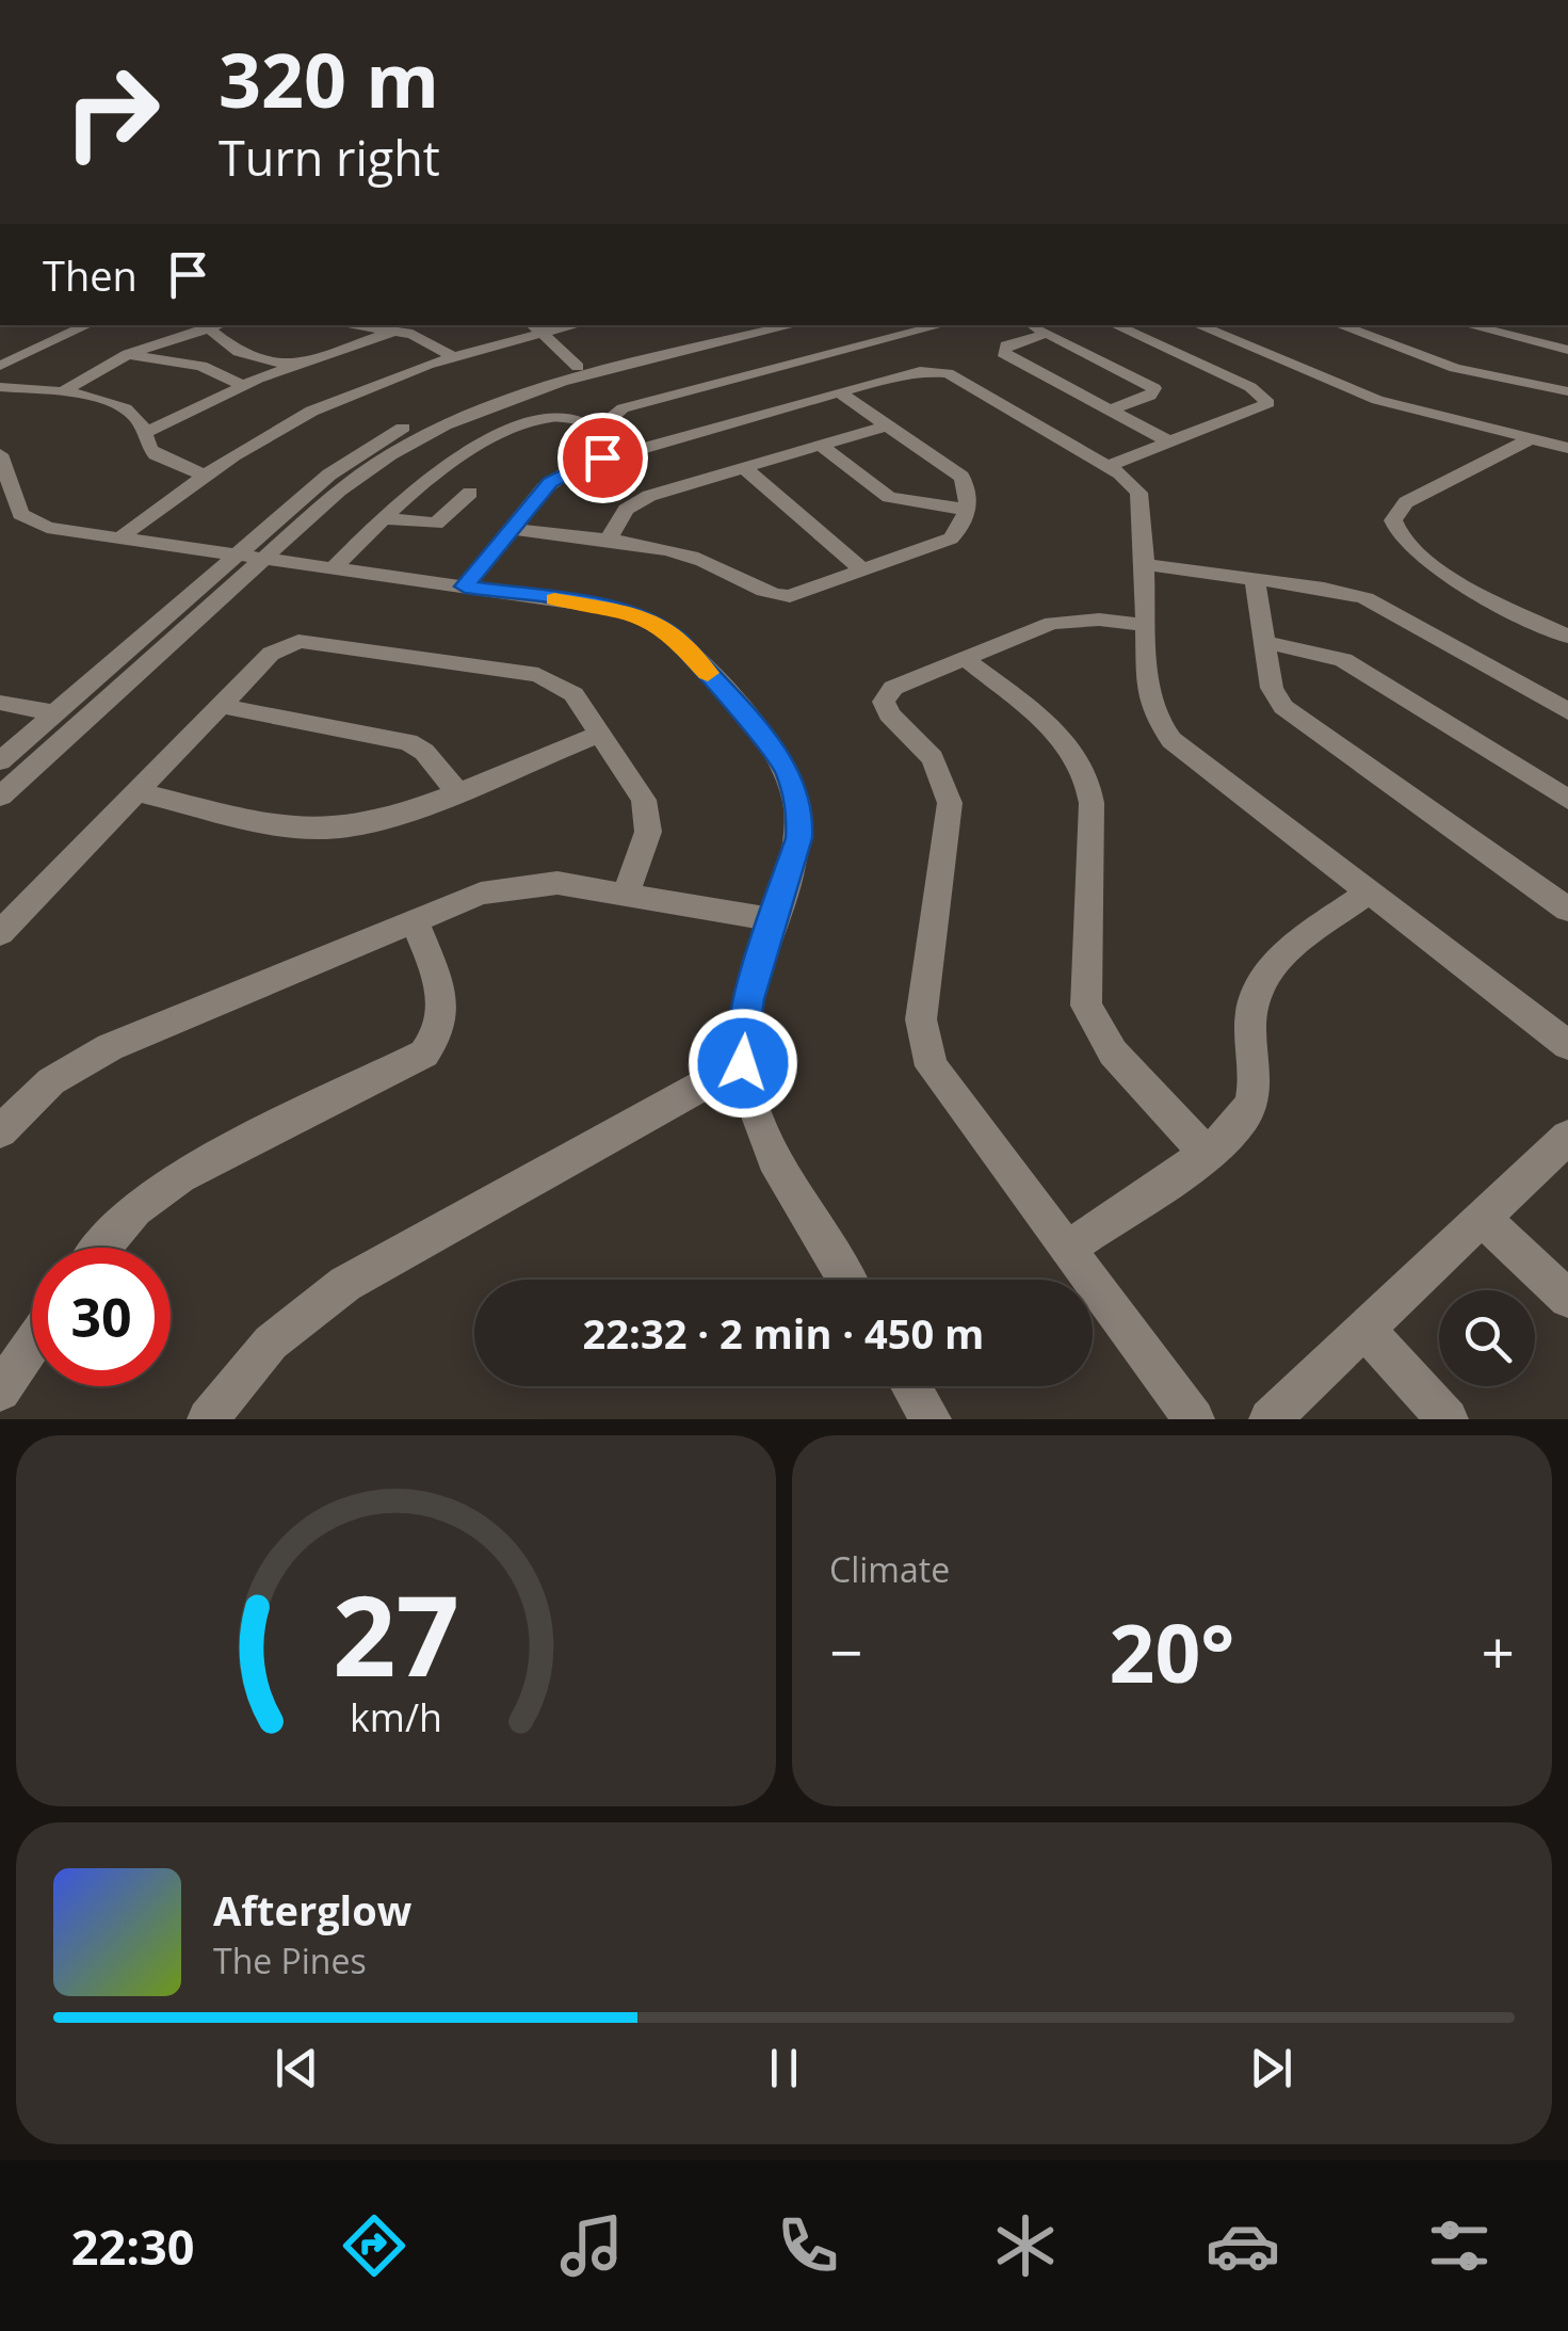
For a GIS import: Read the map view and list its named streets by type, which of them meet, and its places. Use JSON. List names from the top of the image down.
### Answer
{
  "page": {
    "turn": ["320 m", "Turn right"],
    "then": "Then",
    "limit": "30",
    "trip": "22:32 · 2 min · 450 m",
    "tile": "Climate",
    "heat": ["−", "20°", "+"],
    "song": ["Afterglow", "The Pines"],
    "tabs": "22:30",
    "gauge": ["27", "km/h"]
  }
}
